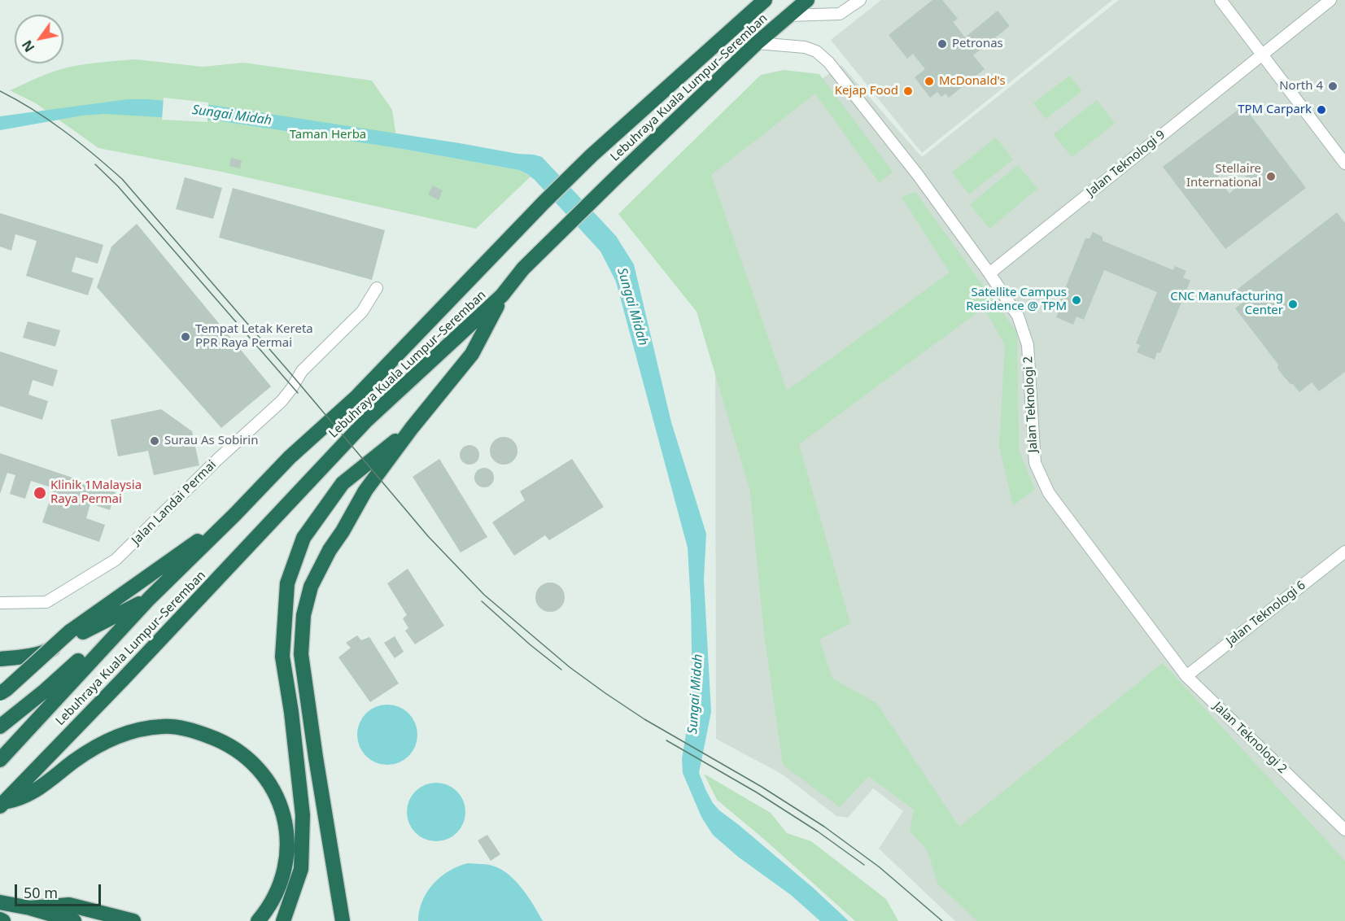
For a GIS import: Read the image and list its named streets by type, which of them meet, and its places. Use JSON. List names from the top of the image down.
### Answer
{
  "streets": {
    "highway": ["Lebuhraya Kuala Lumpur–Seremban"],
    "street": [
      "Jalan Teknologi 9",
      "Jalan Teknologi 2",
      "Jalan Landai Permai",
      "Jalan Teknologi 6"
    ]
  },
  "crossings": [
    ["Lebuhraya Kuala Lumpur–Seremban", "Jalan Teknologi 2"],
    ["Jalan Teknologi 9", "Jalan Teknologi 2"],
    ["Jalan Teknologi 2", "Jalan Teknologi 6"]
  ],
  "water": ["Sungai Midah"],
  "parks": ["Taman Herba"],
  "places": [
    "Petronas",
    "McDonald's",
    "North 4",
    "Kejap Food",
    "TPM Carpark",
    "Stellaire International",
    "Satellite Campus Residence @ TPM",
    "CNC Manufacturing Center",
    "Tempat Letak Kereta PPR Raya Permai",
    "Surau As Sobirin",
    "Klinik 1Malaysia Raya Permai"
  ],
  "scale_bar": "50 m",
  "north": "bottom left"
}
